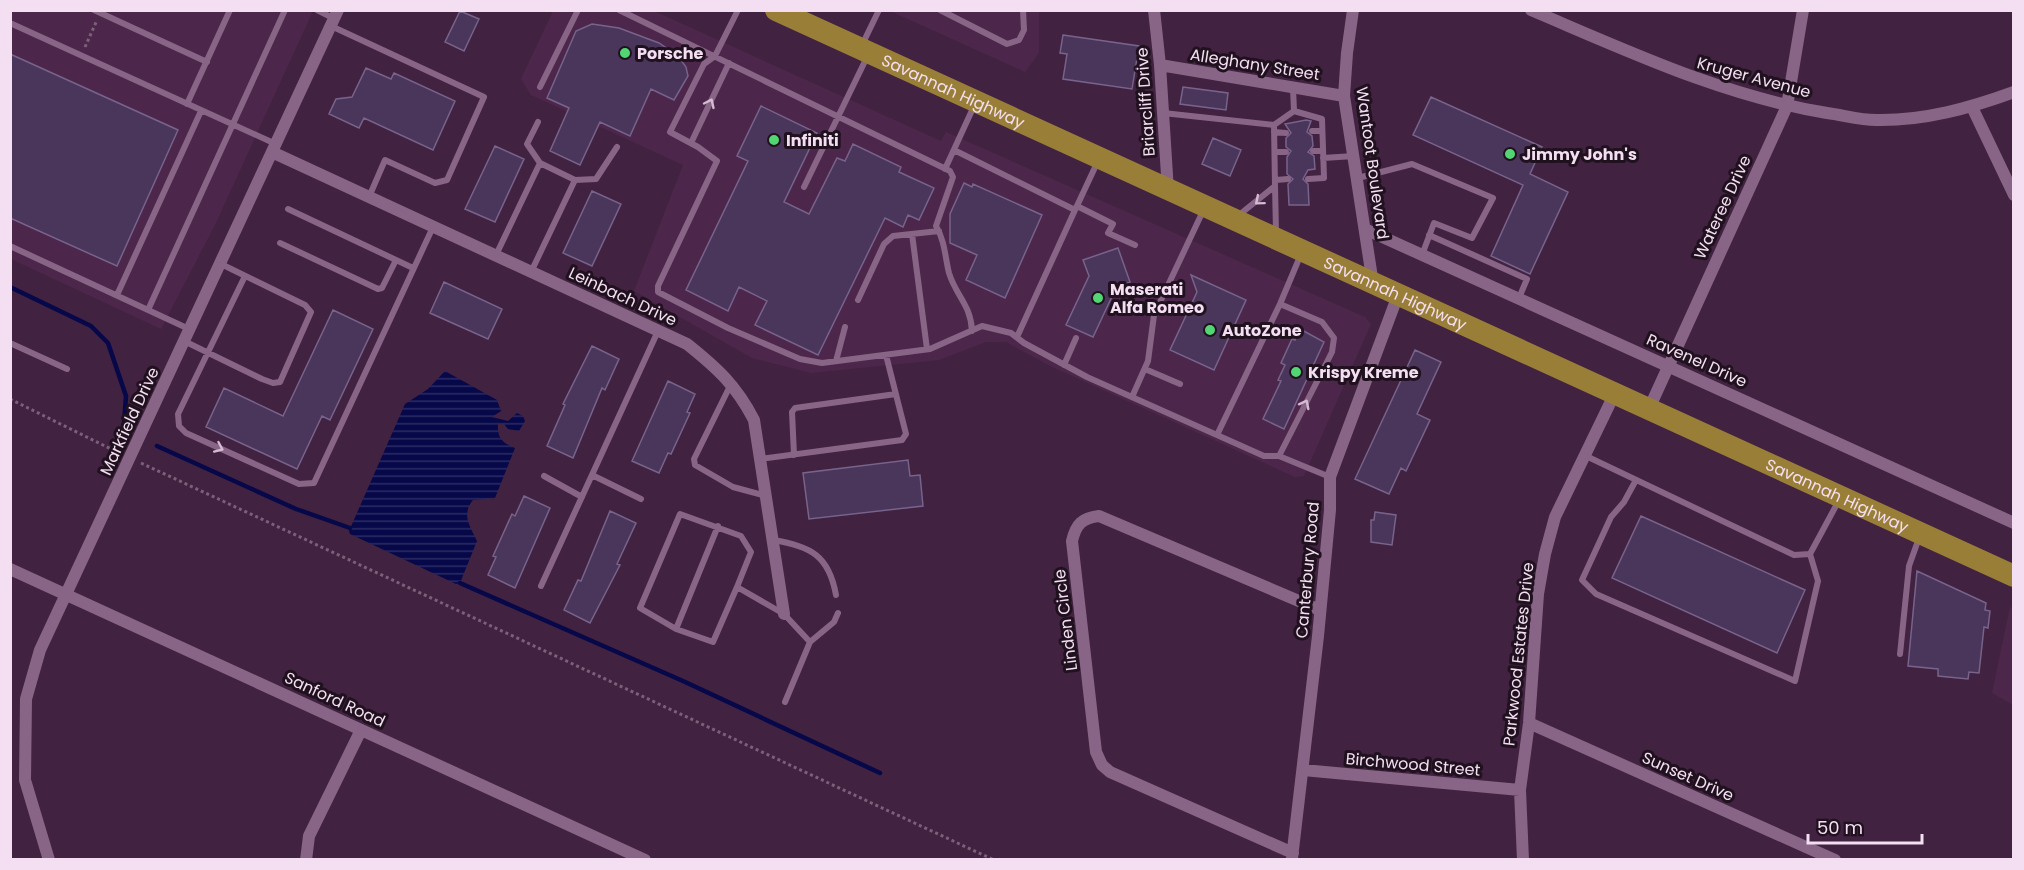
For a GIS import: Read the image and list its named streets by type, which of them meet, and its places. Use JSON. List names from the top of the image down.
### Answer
{
  "streets": {
    "highway": ["Savannah Highway"],
    "street": [
      "Alleghany Street",
      "Kruger Avenue",
      "Briarcliff Drive",
      "Wantoot Boulevard",
      "Wateree Drive",
      "Leinbach Drive",
      "Ravenel Drive",
      "Markfield Drive",
      "Canterbury Road",
      "Linden Circle",
      "Parkwood Estates Drive",
      "Sanford Road",
      "Birchwood Street",
      "Sunset Drive"
    ]
  },
  "crossings": [
    ["Alleghany Street", "Briarcliff Drive"],
    ["Alleghany Street", "Wantoot Boulevard"],
    ["Kruger Avenue", "Wateree Drive"],
    ["Savannah Highway", "Briarcliff Drive"],
    ["Savannah Highway", "Wantoot Boulevard"],
    ["Savannah Highway", "Wateree Drive"],
    ["Savannah Highway", "Canterbury Road"],
    ["Savannah Highway", "Parkwood Estates Drive"],
    ["Wantoot Boulevard", "Ravenel Drive"],
    ["Wateree Drive", "Ravenel Drive"],
    ["Leinbach Drive", "Markfield Drive"],
    ["Markfield Drive", "Sanford Road"],
    ["Canterbury Road", "Linden Circle"],
    ["Canterbury Road", "Birchwood Street"],
    ["Parkwood Estates Drive", "Birchwood Street"],
    ["Parkwood Estates Drive", "Sunset Drive"]
  ],
  "places": [
    "Porsche",
    "Infiniti",
    "Jimmy John's",
    "Maserati Alfa Romeo",
    "AutoZone",
    "Krispy Kreme"
  ],
  "scale_bar": "50 m"
}
